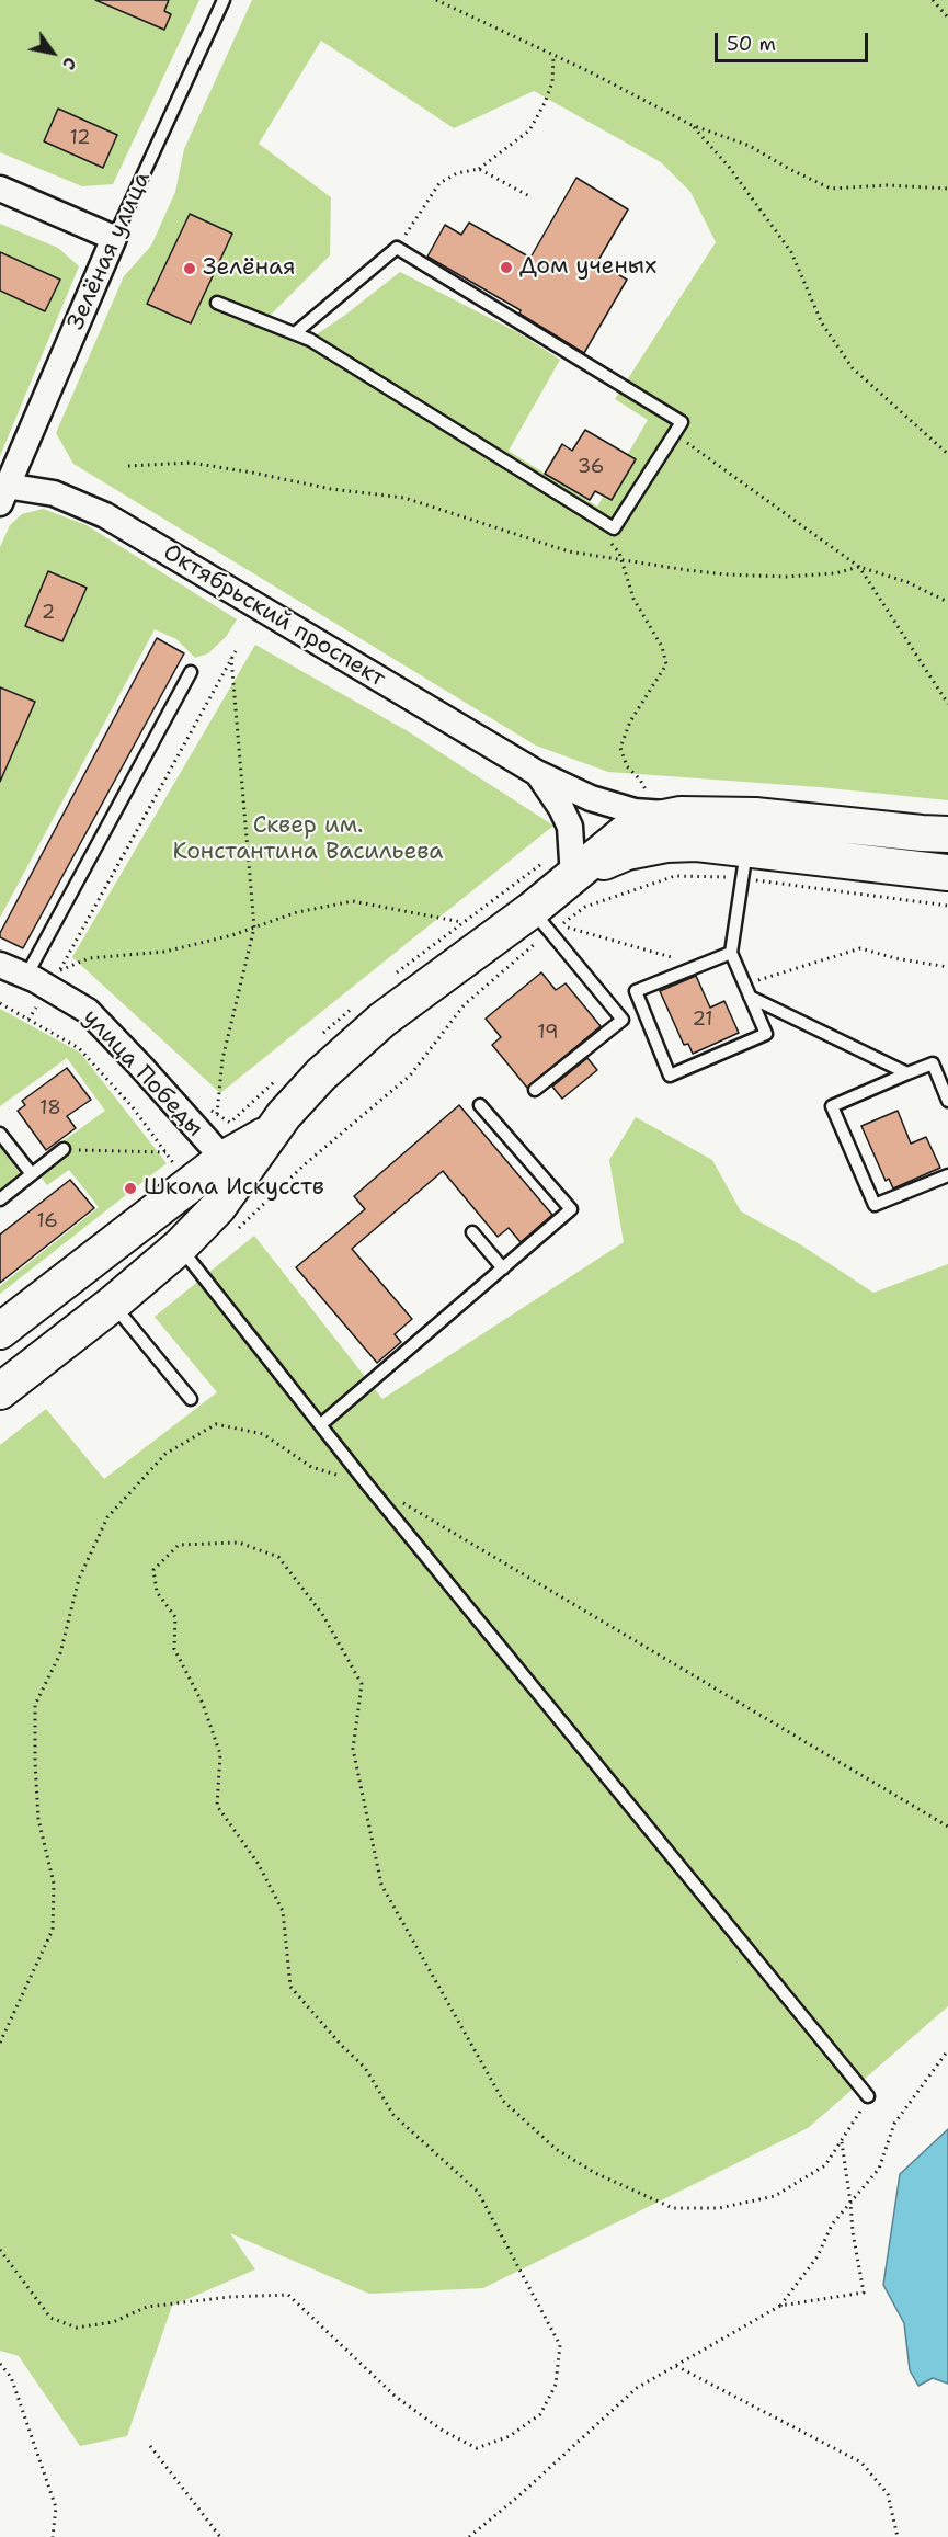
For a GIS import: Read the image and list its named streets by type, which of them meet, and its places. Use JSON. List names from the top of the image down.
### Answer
{
  "streets": {
    "street": ["Зелёная улица", "Октябрьский проспект", "улица Победы"]
  },
  "crossings": [
    ["Зелёная улица", "Октябрьский проспект"]
  ],
  "parks": ["Сквер им. Константина Васильева"],
  "places": ["Дом ученых", "Зелёная", "Школа Искусств"],
  "house_numbers": [
    "12",
    "36",
    "2",
    "21",
    "19",
    "18",
    "16"
  ],
  "scale_bar": "50 m",
  "north": "bottom right"
}
